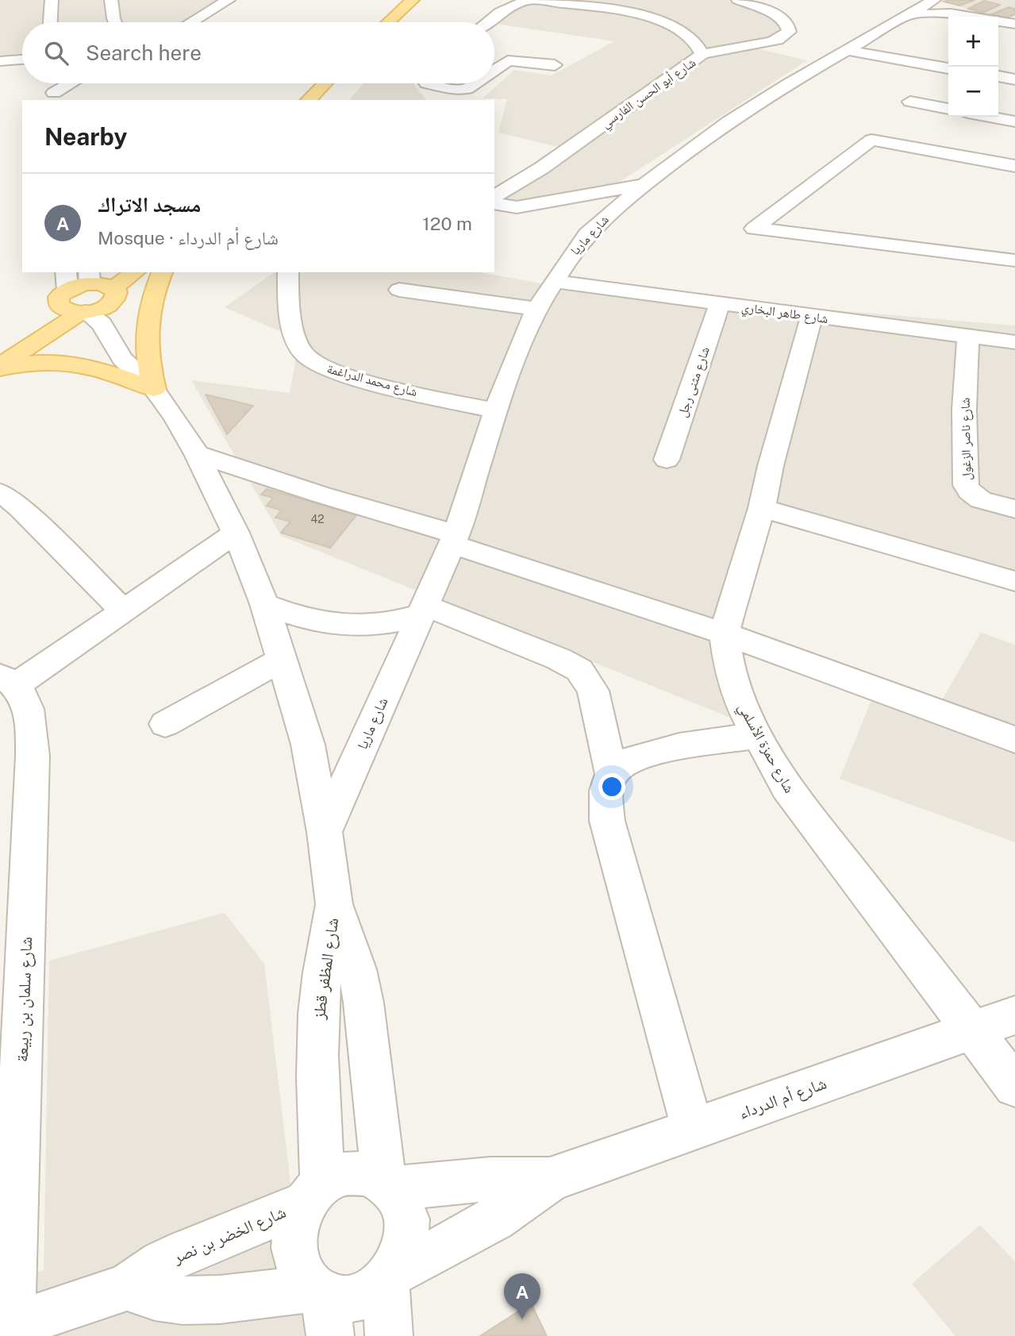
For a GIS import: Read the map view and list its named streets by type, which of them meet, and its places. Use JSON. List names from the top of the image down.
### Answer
{
  "streets": {
    "street": [
      "شارع أبو الحسن الفارسي",
      "شارع ماريا",
      "شارع طاهر البخاري",
      "شارع محمد الدراغمة",
      "شارع مثنى رجل",
      "شارع ناصر الزغول",
      "شارع حمزة الأسلمي",
      "شارع المظفر قطز",
      "شارع سلمان بن ربيعة",
      "شارع أم الدرداء",
      "شارع الخضر بن نصر"
    ]
  },
  "crossings": [
    ["شارع ماريا", "شارع طاهر البخاري"],
    ["شارع ماريا", "شارع محمد الدراغمة"],
    ["شارع طاهر البخاري", "شارع مثنى رجل"],
    ["شارع طاهر البخاري", "شارع ناصر الزغول"],
    ["شارع طاهر البخاري", "شارع حمزة الأسلمي"],
    ["شارع حمزة الأسلمي", "شارع أم الدرداء"],
    ["شارع المظفر قطز", "شارع أم الدرداء"],
    ["شارع المظفر قطز", "شارع الخضر بن نصر"],
    ["شارع سلمان بن ربيعة", "شارع الخضر بن نصر"],
    ["شارع أم الدرداء", "شارع الخضر بن نصر"]
  ],
  "house_numbers": ["42"],
  "page": {
    "map_buttons": ["+", "−"],
    "search": "Search here",
    "heading": "Nearby",
    "list": [
      {
        "mark": "A",
        "name": "مسجد الاتراك",
        "note": "Mosque · شارع أم الدرداء",
        "value": "120 m"
      }
    ],
    "pins": "A"
  }
}
